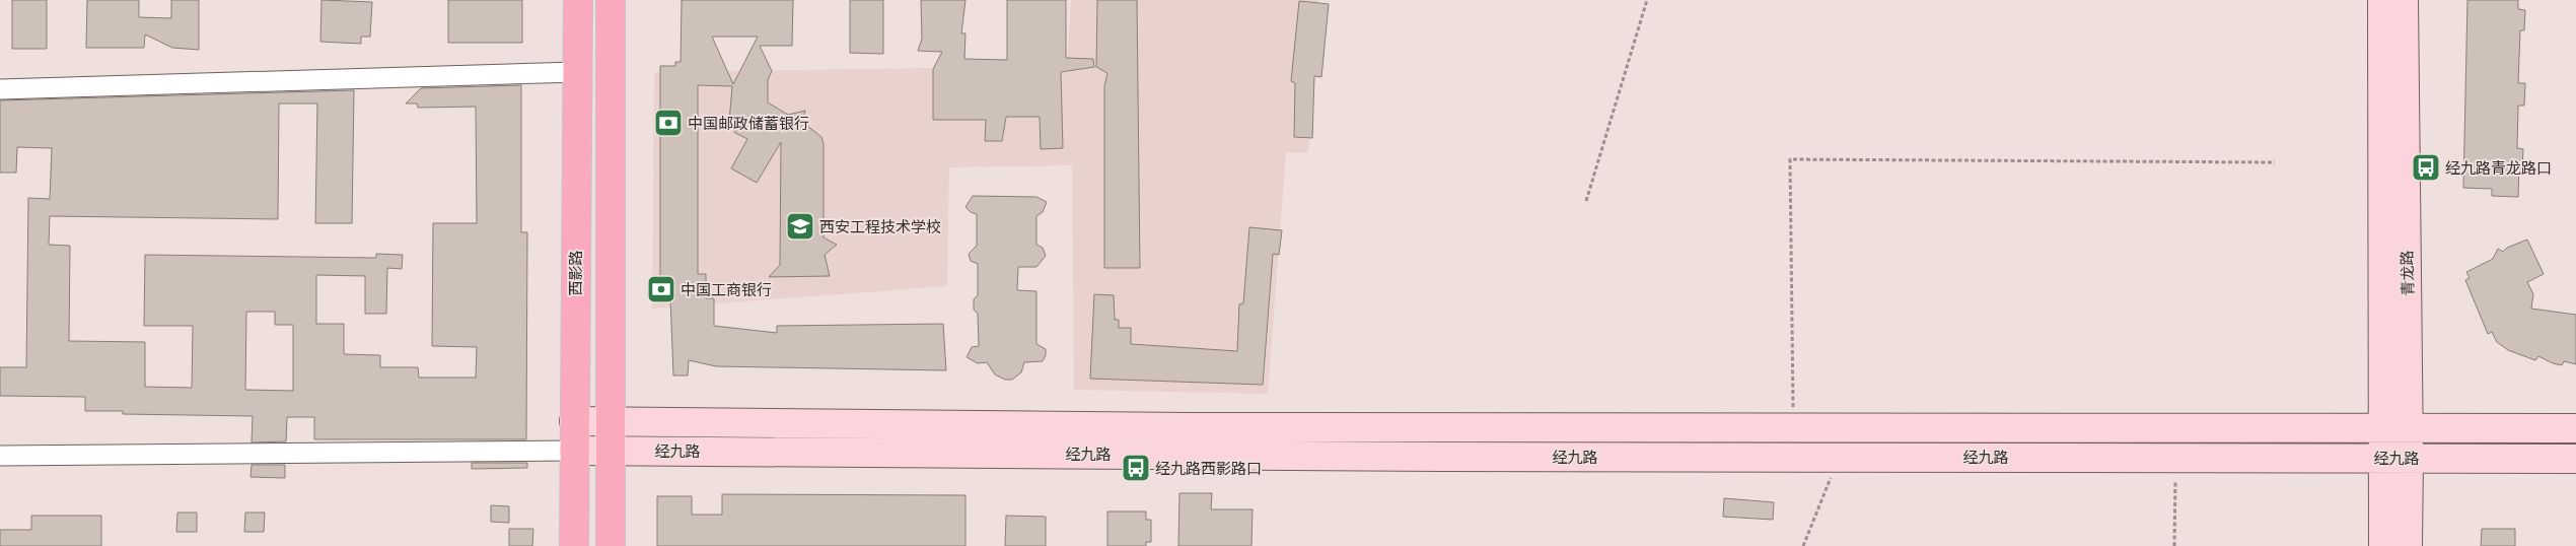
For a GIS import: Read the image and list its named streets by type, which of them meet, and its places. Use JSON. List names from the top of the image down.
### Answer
{
  "streets": {
    "main road": ["西影路"],
    "street": ["青龙路", "经九路"]
  },
  "crossings": [
    ["西影路", "经九路"],
    ["青龙路", "经九路"]
  ],
  "places": {
    "bank": ["中国邮政储蓄银行", "中国工商银行"],
    "bus stop": ["经九路青龙路口", "经九路西影路口"],
    "school or university": ["西安工程技术学校"]
  }
}
